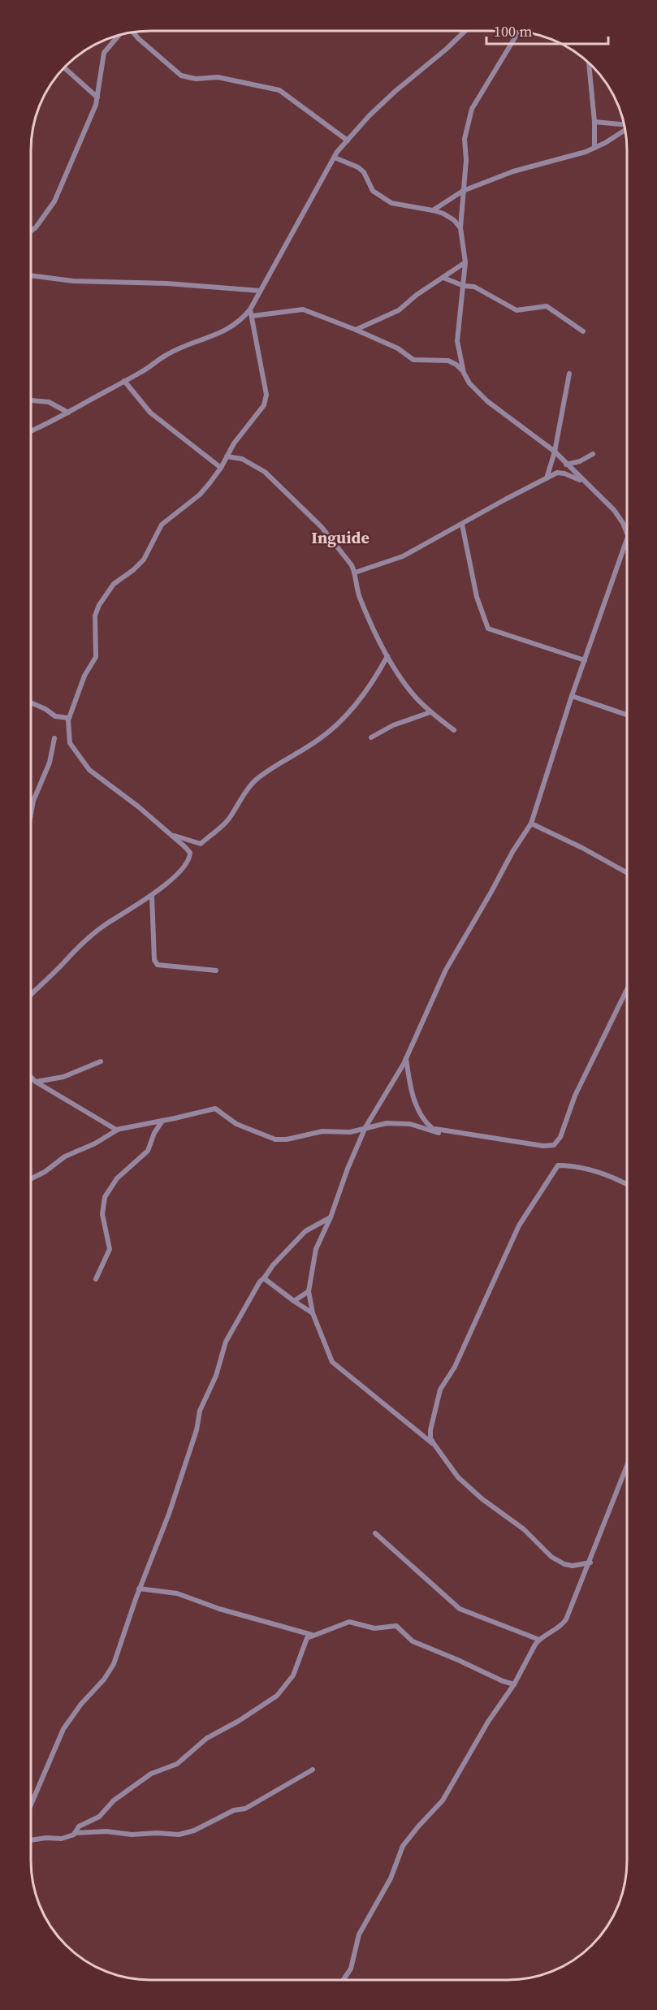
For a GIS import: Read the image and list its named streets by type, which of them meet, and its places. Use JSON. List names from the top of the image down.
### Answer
{
  "districts": ["Inguide"],
  "scale_bar": "100 m"
}
